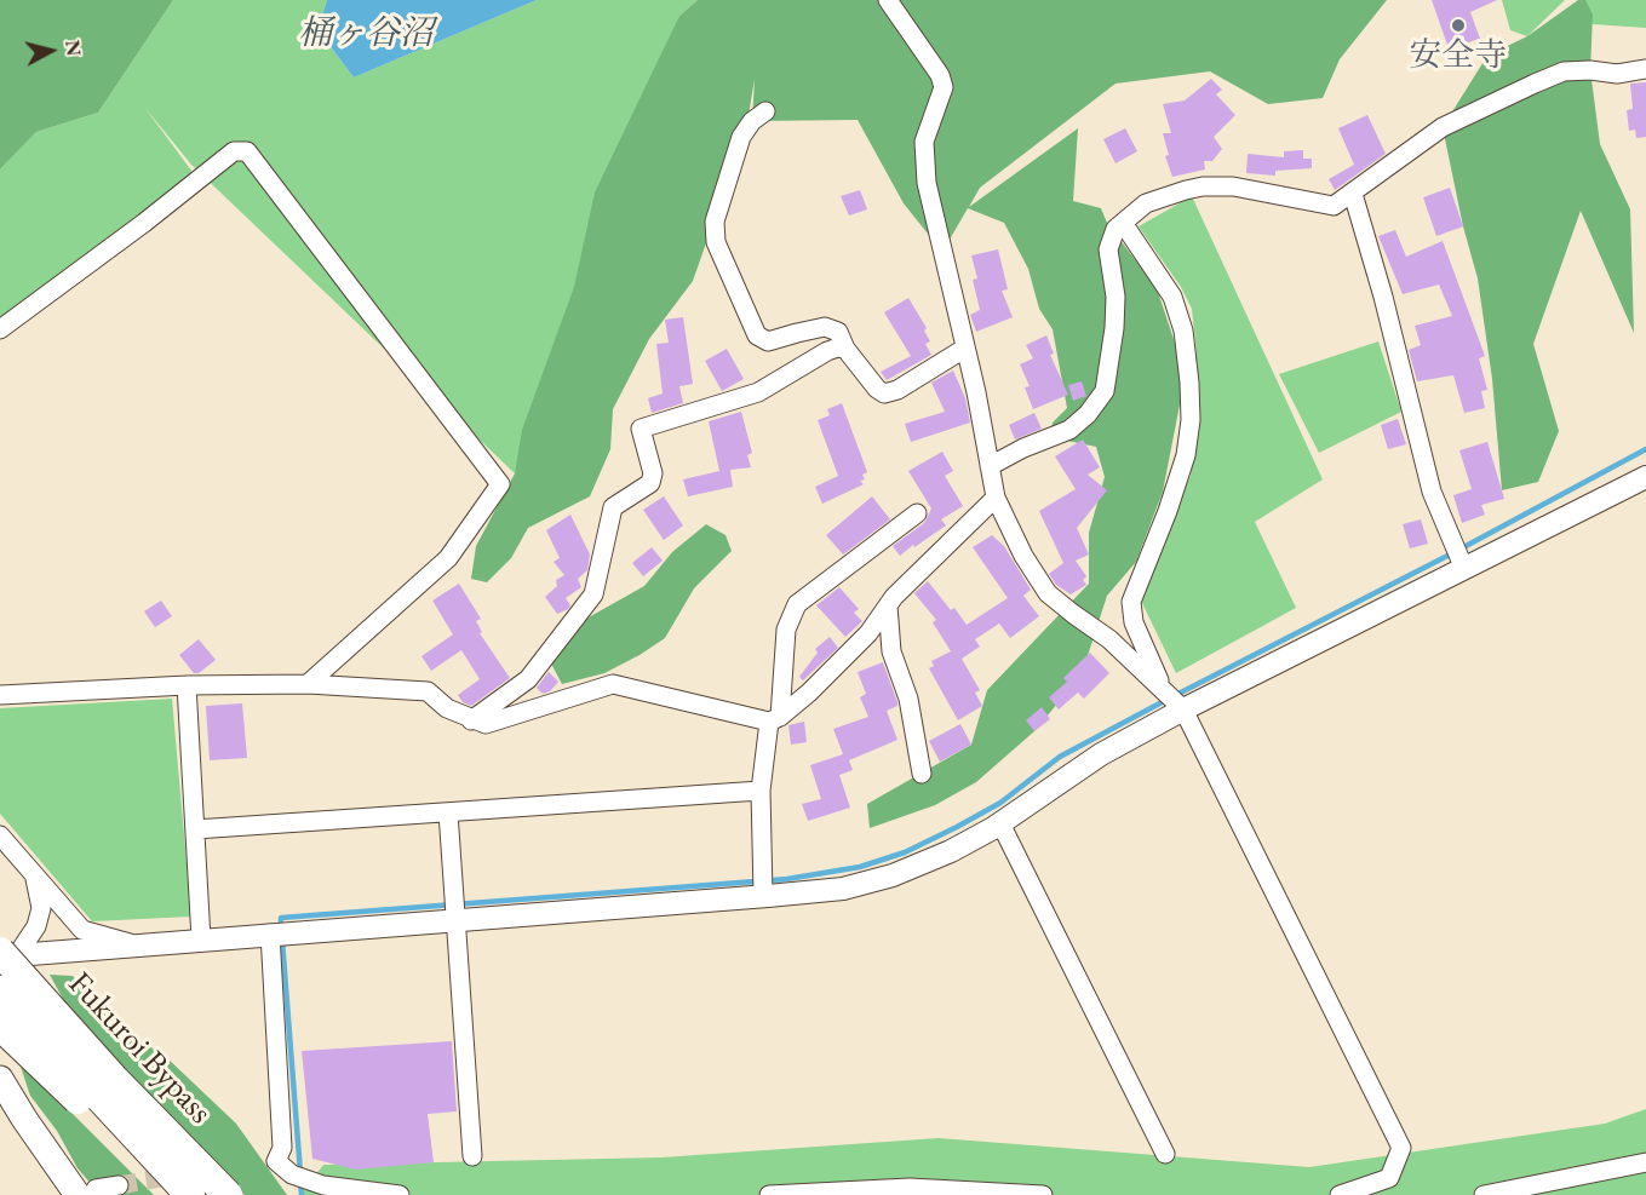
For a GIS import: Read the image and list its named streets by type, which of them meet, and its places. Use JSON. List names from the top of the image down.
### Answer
{
  "streets": {
    "highway": ["Fukuroi Bypass"]
  },
  "water": ["桶ヶ谷沼"],
  "places": ["安全寺"],
  "north": "right"
}
